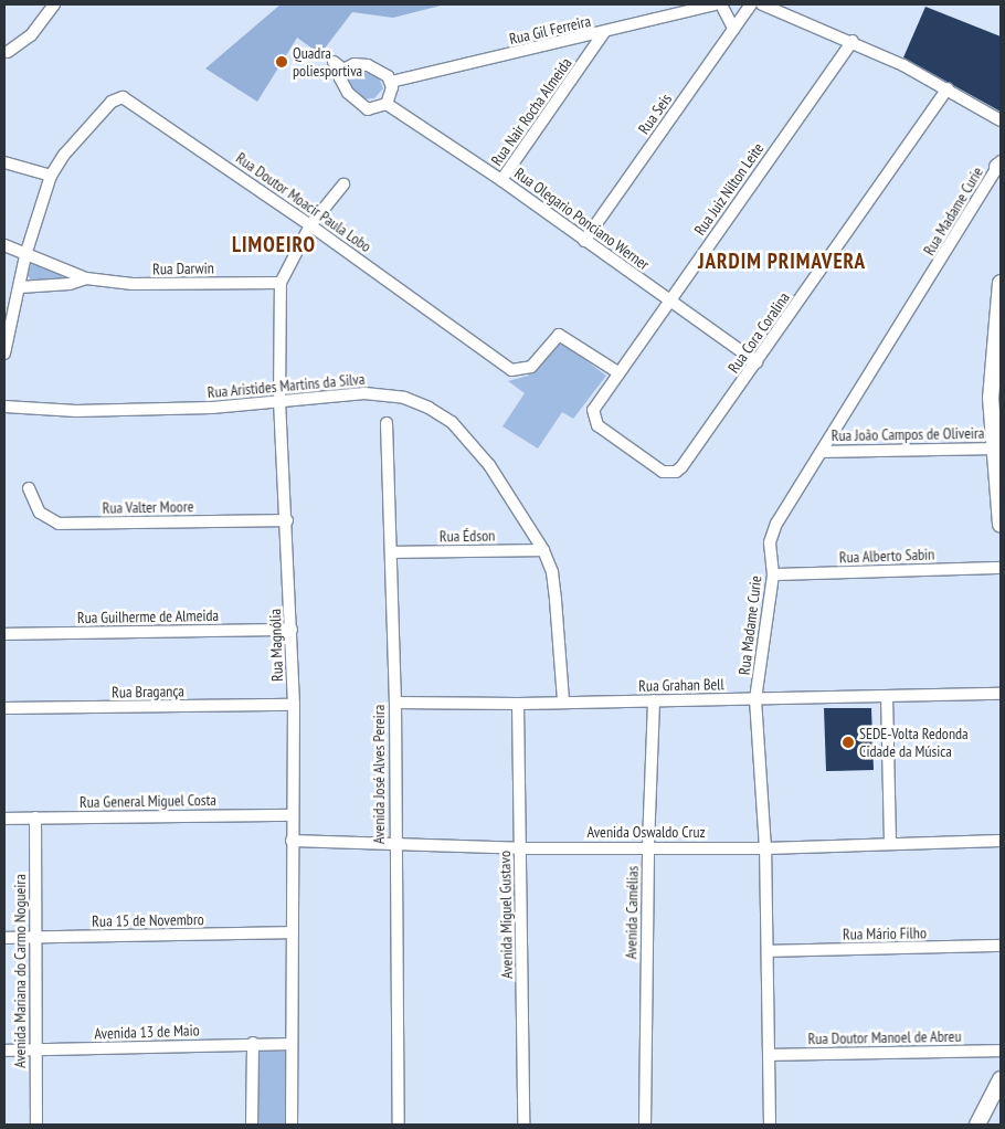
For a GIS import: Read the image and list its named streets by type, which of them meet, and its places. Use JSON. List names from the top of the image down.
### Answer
{
  "streets": {
    "street": [
      "Rua Gil Ferreira",
      "Rua Nair Rocha Almeida",
      "Rua Seis",
      "Rua Juiz Nilton Leite",
      "Rua Doutor Moacir Paula Lobo",
      "Rua Madame Curie",
      "Rua Olegario Ponciano Werner",
      "Rua Darwin",
      "Rua Cora Coralina",
      "Rua Aristides Martins da Silva",
      "Rua João Campos de Oliveira",
      "Rua Valter Moore",
      "Rua Édson",
      "Rua Alberto Sabin",
      "Rua Guilherme de Almeida",
      "Rua Magnólia",
      "Rua Grahan Bell",
      "Rua Bragança",
      "Avenida José Alves Pereira",
      "Rua General Miguel Costa",
      "Avenida Oswaldo Cruz",
      "Avenida Camélias",
      "Avenida Miguel Gustavo",
      "Rua 15 de Novembro",
      "Rua Mário Filho",
      "Avenida Mariana do Carmo Nogueira",
      "Avenida 13 de Maio",
      "Rua Doutor Manoel de Abreu"
    ]
  },
  "crossings": [
    ["Rua Gil Ferreira", "Rua Nair Rocha Almeida"],
    ["Rua Gil Ferreira", "Rua Olegario Ponciano Werner"],
    ["Rua Nair Rocha Almeida", "Rua Olegario Ponciano Werner"],
    ["Rua Seis", "Rua Olegario Ponciano Werner"],
    ["Rua Juiz Nilton Leite", "Rua Doutor Moacir Paula Lobo"],
    ["Rua Juiz Nilton Leite", "Rua Olegario Ponciano Werner"],
    ["Rua Juiz Nilton Leite", "Rua Cora Coralina"],
    ["Rua Doutor Moacir Paula Lobo", "Rua Darwin"],
    ["Rua Doutor Moacir Paula Lobo", "Rua Magnólia"],
    ["Rua Madame Curie", "Rua João Campos de Oliveira"],
    ["Rua Madame Curie", "Rua Alberto Sabin"],
    ["Rua Madame Curie", "Rua Grahan Bell"],
    ["Rua Madame Curie", "Avenida Oswaldo Cruz"],
    ["Rua Madame Curie", "Rua Mário Filho"],
    ["Rua Madame Curie", "Rua Doutor Manoel de Abreu"],
    ["Rua Olegario Ponciano Werner", "Rua Cora Coralina"],
    ["Rua Darwin", "Rua Magnólia"],
    ["Rua Aristides Martins da Silva", "Rua Édson"],
    ["Rua Aristides Martins da Silva", "Rua Magnólia"],
    ["Rua Aristides Martins da Silva", "Rua Grahan Bell"],
    ["Rua Valter Moore", "Rua Magnólia"],
    ["Rua Édson", "Avenida José Alves Pereira"],
    ["Rua Guilherme de Almeida", "Rua Magnólia"],
    ["Rua Magnólia", "Rua Bragança"],
    ["Rua Magnólia", "Rua General Miguel Costa"],
    ["Rua Magnólia", "Avenida Oswaldo Cruz"],
    ["Rua Magnólia", "Rua 15 de Novembro"],
    ["Rua Magnólia", "Avenida 13 de Maio"],
    ["Rua Grahan Bell", "Avenida José Alves Pereira"],
    ["Rua Grahan Bell", "Avenida Camélias"],
    ["Rua Grahan Bell", "Avenida Miguel Gustavo"],
    ["Avenida José Alves Pereira", "Avenida Oswaldo Cruz"],
    ["Rua General Miguel Costa", "Avenida Mariana do Carmo Nogueira"],
    ["Avenida Oswaldo Cruz", "Avenida Camélias"],
    ["Avenida Oswaldo Cruz", "Avenida Miguel Gustavo"],
    ["Rua 15 de Novembro", "Avenida Mariana do Carmo Nogueira"],
    ["Avenida Mariana do Carmo Nogueira", "Avenida 13 de Maio"]
  ],
  "districts": ["LIMOEIRO", "JARDIM PRIMAVERA"],
  "places": ["Quadra poliesportiva", "SEDE-Volta Redonda Cidade da Música"]
}
